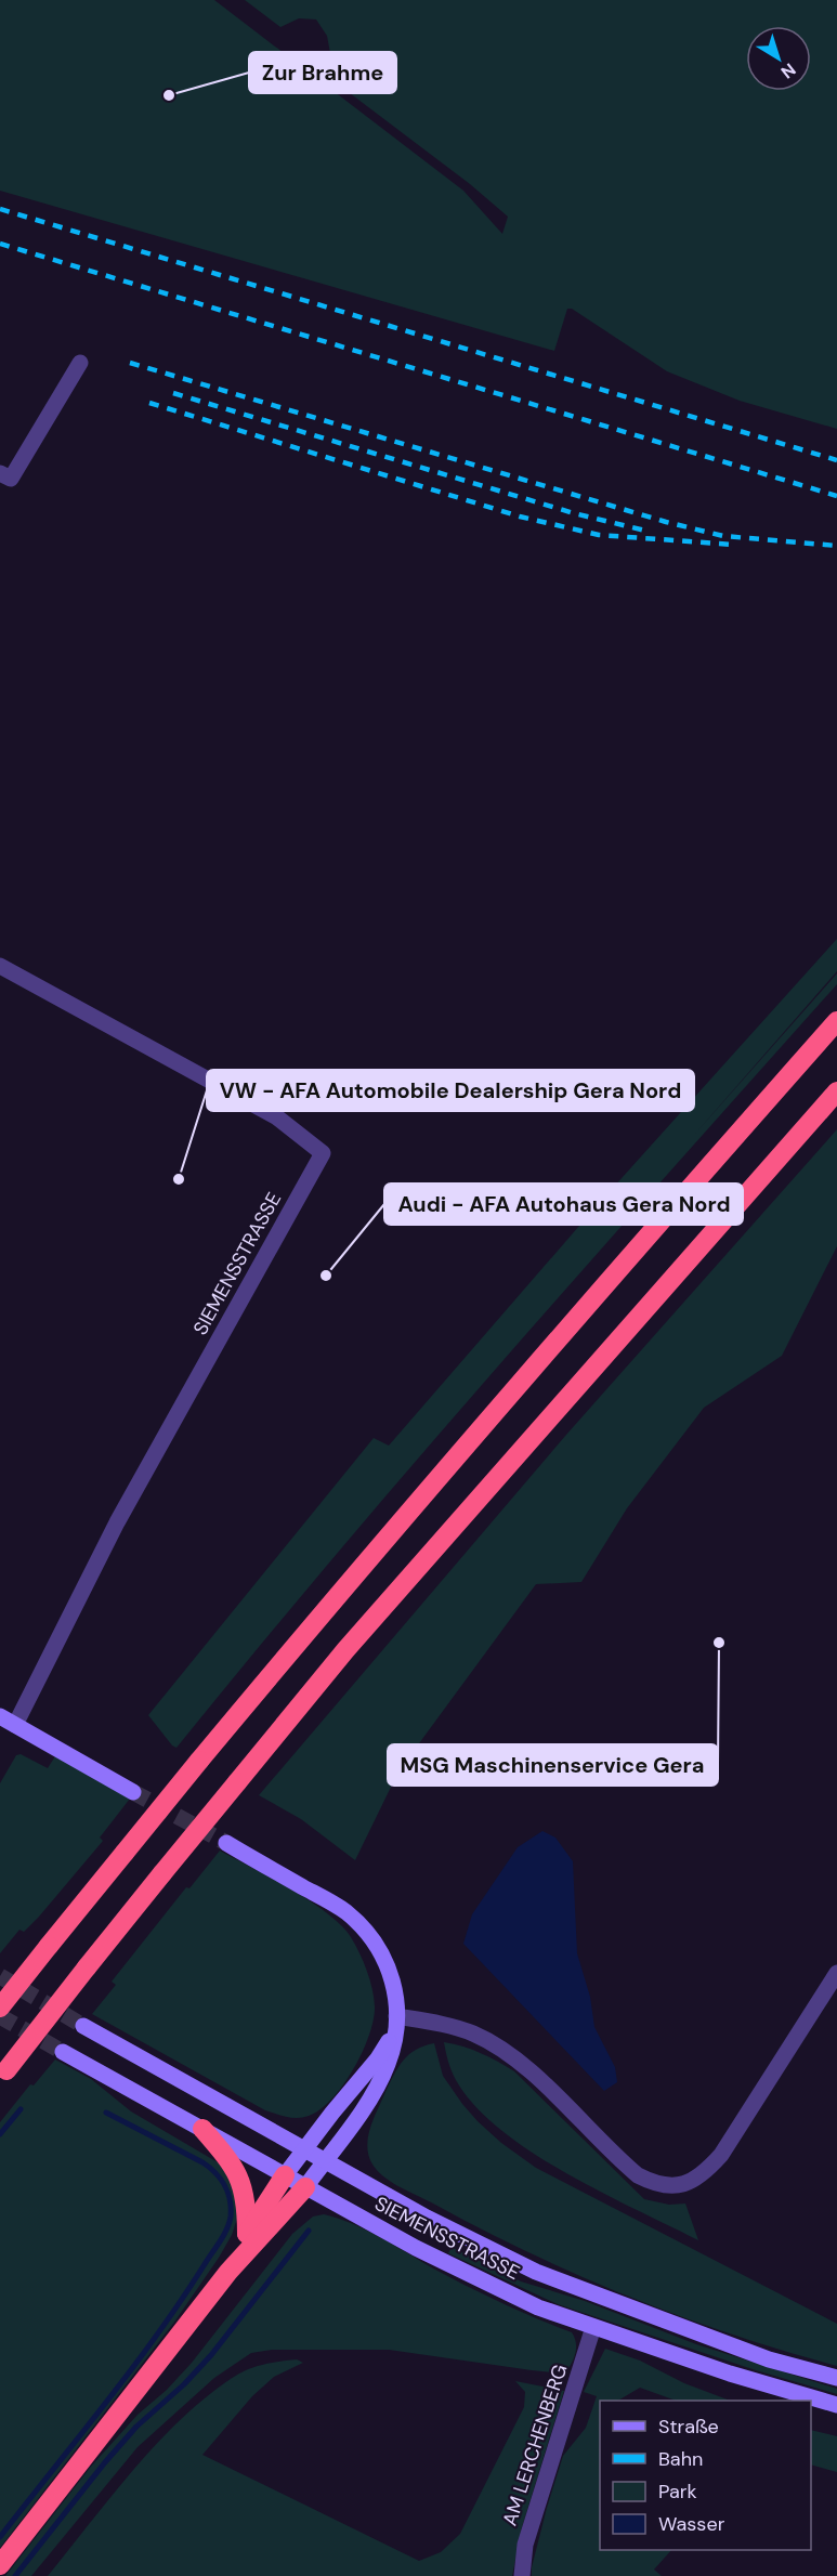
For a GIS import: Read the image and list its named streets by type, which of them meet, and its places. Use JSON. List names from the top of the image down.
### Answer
{
  "streets": {
    "main road": ["SIEMENSSTRASSE"],
    "street": ["AM LERCHENBERG"]
  },
  "crossings": [
    ["SIEMENSSTRASSE", "AM LERCHENBERG"]
  ],
  "places": [
    "Zur Brahme",
    "VW - AFA Automobile Dealership Gera Nord",
    "Audi - AFA Autohaus Gera Nord",
    "MSG Maschinenservice Gera"
  ],
  "legend": [
    "Straße",
    "Bahn",
    "Park",
    "Wasser"
  ],
  "north": "bottom right"
}
